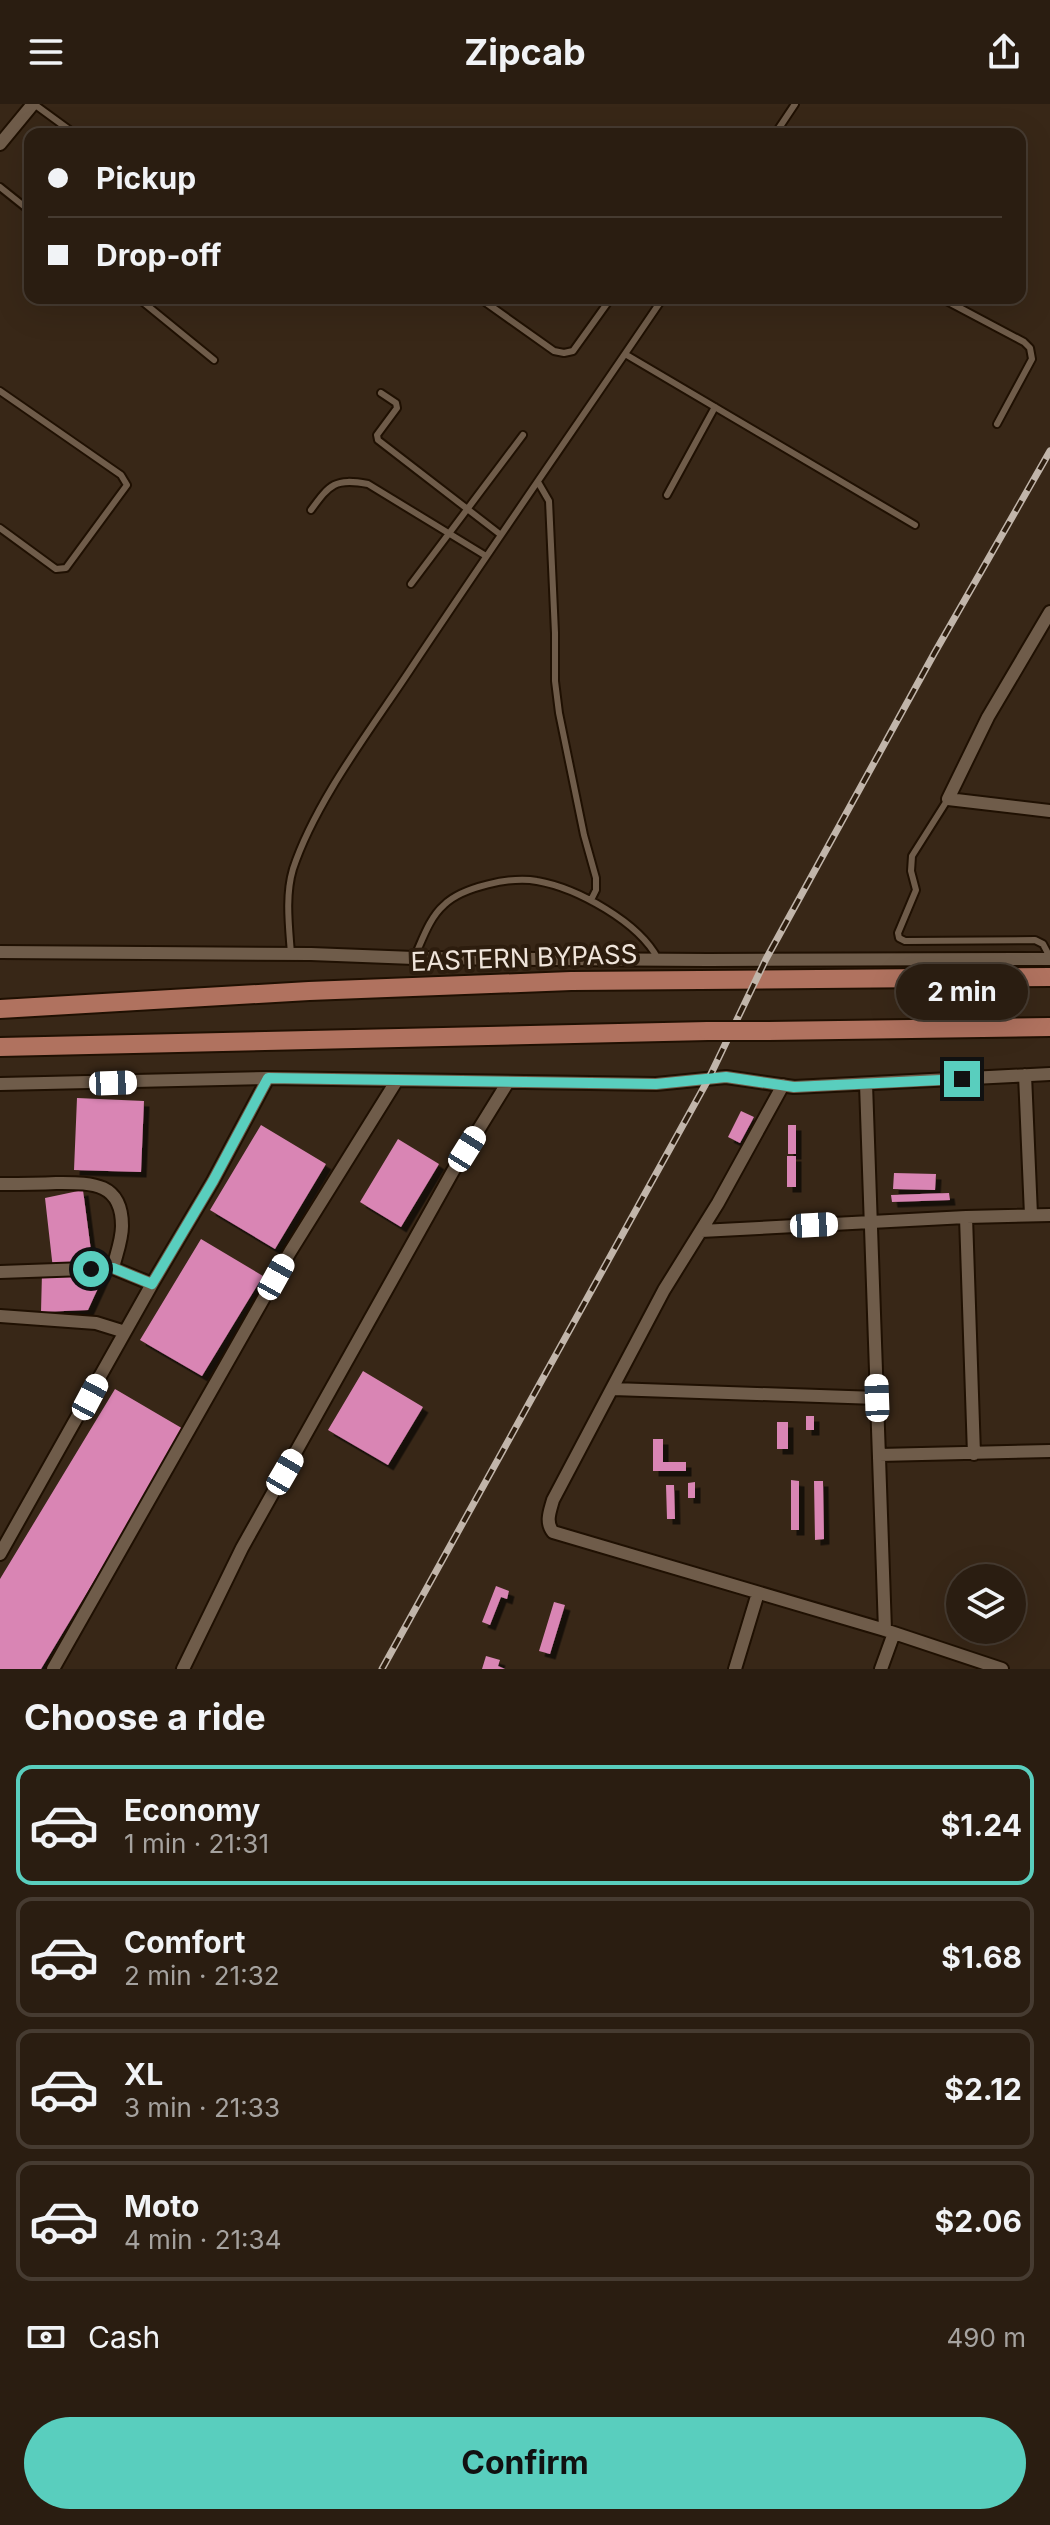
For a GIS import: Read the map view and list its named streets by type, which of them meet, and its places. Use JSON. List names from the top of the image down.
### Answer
{
  "streets": {
    "main road": ["EASTERN BYPASS"]
  },
  "page": {
    "header": "Zipcab",
    "banner": ["Pickup", "Drop-off"],
    "bubble": "2 min",
    "heading": "Choose a ride",
    "list": [
      {
        "name": "Economy",
        "note": "1 min · 21:31",
        "value": "$1.24"
      },
      {
        "name": "Comfort",
        "note": "2 min · 21:32",
        "value": "$1.68"
      },
      {
        "name": "XL",
        "note": "3 min · 21:33",
        "value": "$2.12"
      },
      {
        "name": "Moto",
        "note": "4 min · 21:34",
        "value": "$2.06"
      }
    ],
    "pay": ["Cash", "490 m"],
    "buttons": "Confirm"
  }
}
